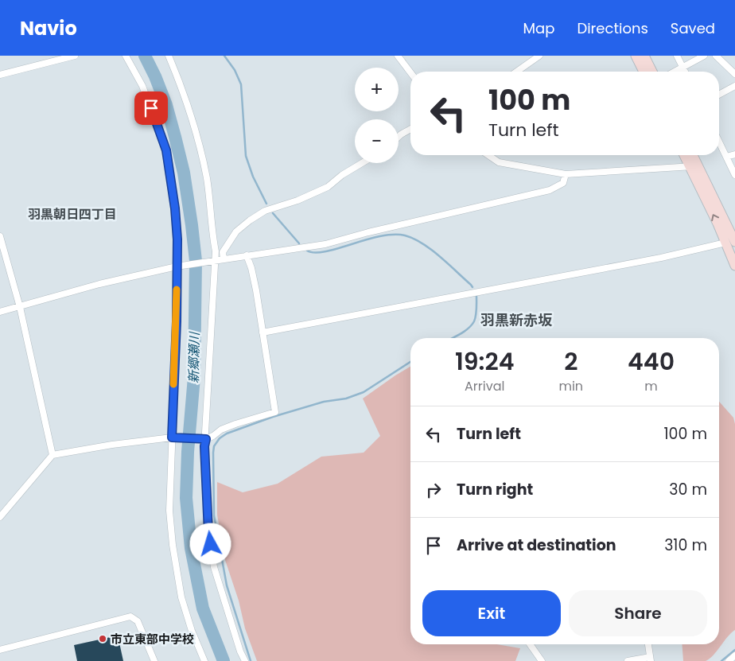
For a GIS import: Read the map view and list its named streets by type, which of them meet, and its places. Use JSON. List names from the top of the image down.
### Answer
{
  "districts": ["羽黒朝日四丁目", "羽黒新赤坂"],
  "water": ["新郷瀬川"],
  "places": ["市立東部中学校"],
  "page": {
    "header": "Navio",
    "nav": ["Map", "Directions", "Saved"],
    "map_buttons": ["+", "−"],
    "turn": ["100 m", "Turn left"],
    "eta": [
      "19:24",
      "Arrival",
      "2",
      "min",
      "440",
      "m"
    ],
    "list": [
      {
        "name": "Turn left",
        "value": "100 m"
      },
      {
        "name": "Turn right",
        "value": "30 m"
      },
      {
        "name": "Arrive at destination",
        "value": "310 m"
      }
    ],
    "buttons": ["Exit", "Share"]
  }
}
